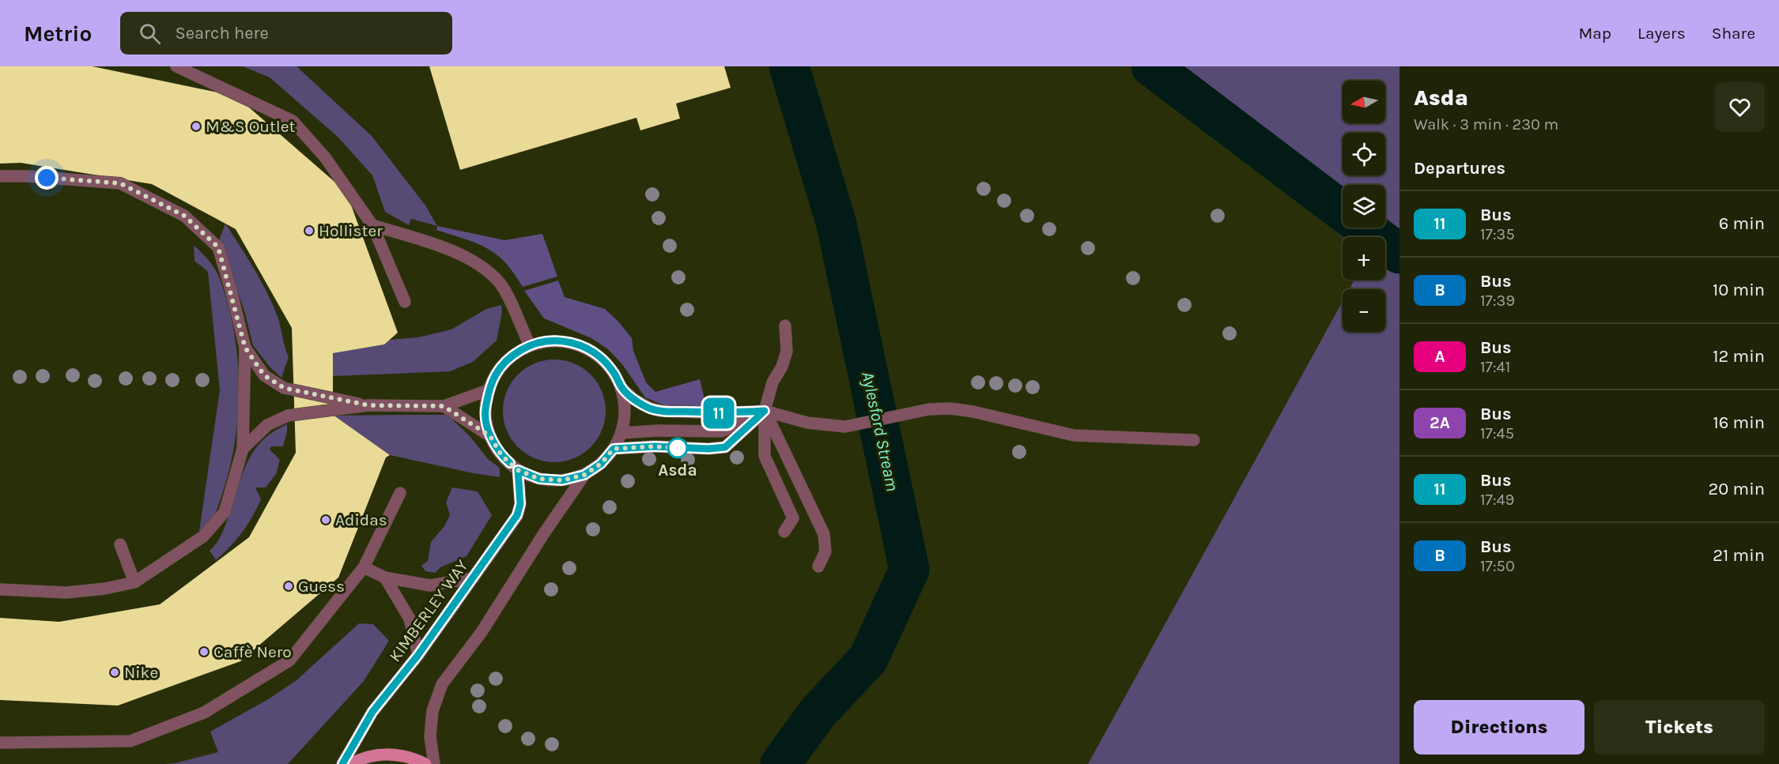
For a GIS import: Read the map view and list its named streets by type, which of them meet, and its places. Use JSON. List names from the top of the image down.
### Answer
{
  "streets": {
    "street": ["KIMBERLEY WAY"]
  },
  "water": ["Aylesford Stream"],
  "places": [
    "M&S Outlet",
    "Hollister",
    "Asda",
    "Adidas",
    "Guess",
    "Caffè Nero",
    "Nike"
  ],
  "lines": ["bus line 11"],
  "north": "left",
  "page": {
    "header": "Metrio",
    "search": "Search here",
    "nav": ["Map", "Layers", "Share"],
    "on_map": "11",
    "heading": [
      ["Asda", "Walk · 3 min · 230 m"],
      "Departures"
    ],
    "map_buttons": ["+", "−"],
    "list": [
      {
        "mark": "11",
        "name": "Bus",
        "note": "17:35",
        "value": "6 min"
      },
      {
        "mark": "B",
        "name": "Bus",
        "note": "17:39",
        "value": "10 min"
      },
      {
        "mark": "A",
        "name": "Bus",
        "note": "17:41",
        "value": "12 min"
      },
      {
        "mark": "2A",
        "name": "Bus",
        "note": "17:45",
        "value": "16 min"
      },
      {
        "mark": "11",
        "name": "Bus",
        "note": "17:49",
        "value": "20 min"
      },
      {
        "mark": "B",
        "name": "Bus",
        "note": "17:50",
        "value": "21 min"
      }
    ],
    "buttons": ["Directions", "Tickets"]
  }
}
